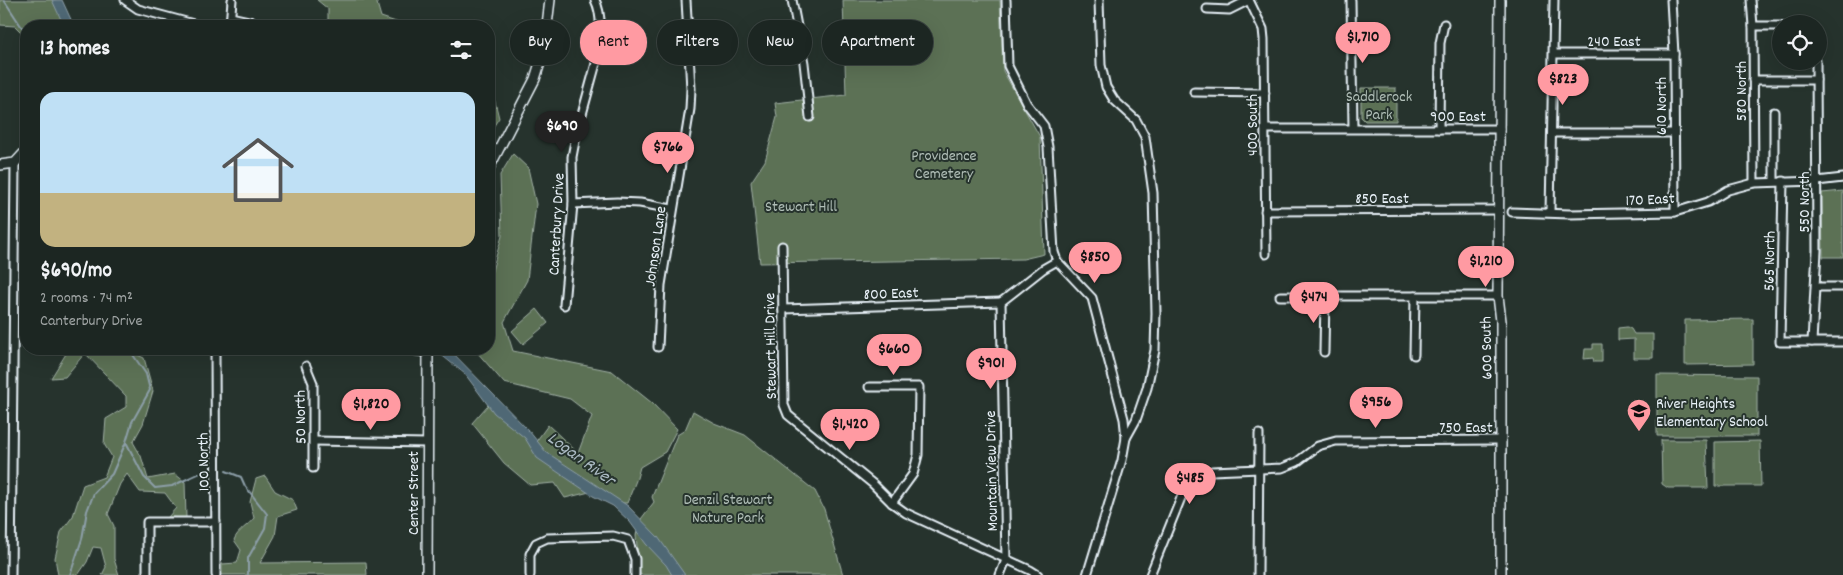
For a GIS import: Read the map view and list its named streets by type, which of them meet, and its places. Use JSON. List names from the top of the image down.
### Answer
{
  "streets": {
    "street": [
      "240 East",
      "580 North",
      "610 North",
      "900 East",
      "400 South",
      "850 East",
      "170 East",
      "550 North",
      "Canterbury Drive",
      "Johnson Lane",
      "565 North",
      "800 East",
      "Stewart Hill Drive",
      "600 South",
      "50 North",
      "750 East",
      "100 North",
      "Mountain View Drive",
      "Center Street"
    ]
  },
  "crossings": [
    ["240 East", "610 North"],
    ["580 North", "170 East"],
    ["610 North", "170 East"],
    ["900 East", "400 South"],
    ["900 East", "600 South"],
    ["400 South", "850 East"],
    ["850 East", "600 South"],
    ["170 East", "550 North"],
    ["170 East", "565 North"],
    ["550 North", "565 North"],
    ["800 East", "Stewart Hill Drive"],
    ["800 East", "Mountain View Drive"],
    ["Stewart Hill Drive", "Mountain View Drive"],
    ["600 South", "750 East"]
  ],
  "water": ["Logan River"],
  "parks": [
    "Saddlerock Park",
    "Providence Cemetery",
    "Stewart Hill",
    "Denzil Stewart Nature Park"
  ],
  "places": {
    "school or university": ["River Heights Elementary School"]
  },
  "page": {
    "chip": [
      "Buy",
      "Rent",
      "Filters",
      "New",
      "Apartment"
    ],
    "heading": "13 homes",
    "price": [
      "$1,710",
      "$823",
      "$690",
      "$766",
      "$850",
      "$1,210",
      "$474",
      "$660",
      "$901",
      "$956",
      "$1,820",
      "$1,420",
      "$485"
    ],
    "list": [
      {
        "name": "$690/mo",
        "note": "2 rooms · 74 m² · Canterbury Drive"
      }
    ]
  }
}
